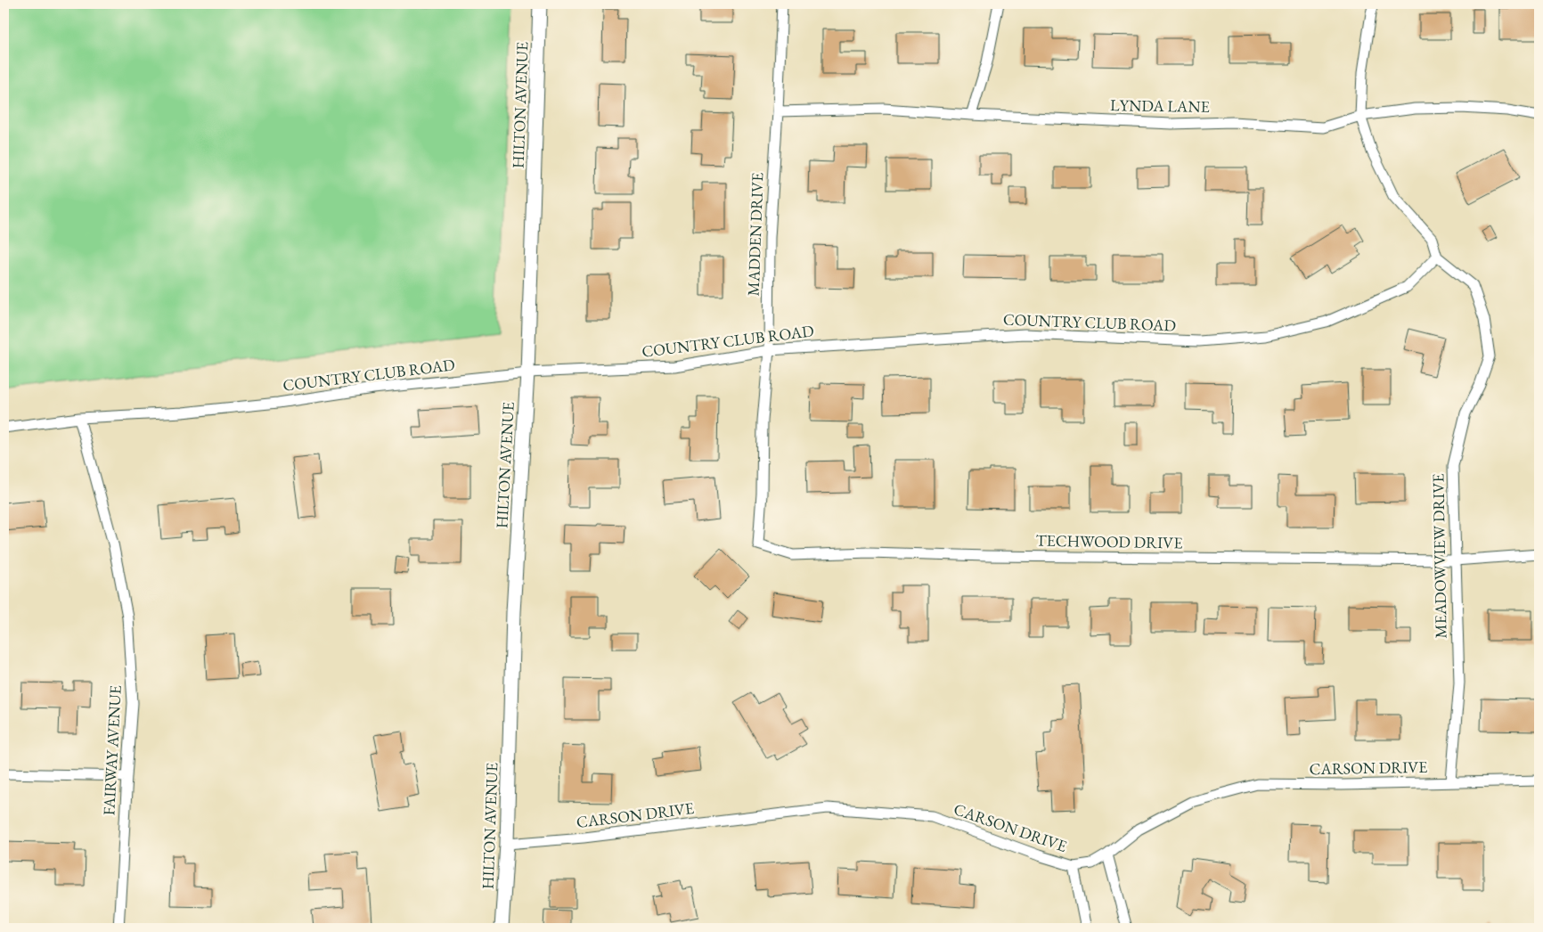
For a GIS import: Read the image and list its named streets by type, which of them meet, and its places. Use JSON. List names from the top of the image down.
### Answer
{
  "streets": {
    "street": [
      "HILTON AVENUE",
      "LYNDA LANE",
      "MADDEN DRIVE",
      "COUNTRY CLUB ROAD",
      "TECHWOOD DRIVE",
      "MEADOWVIEW DRIVE",
      "FAIRWAY AVENUE",
      "CARSON DRIVE"
    ]
  },
  "crossings": [
    ["HILTON AVENUE", "COUNTRY CLUB ROAD"],
    ["HILTON AVENUE", "CARSON DRIVE"],
    ["LYNDA LANE", "MADDEN DRIVE"],
    ["MADDEN DRIVE", "COUNTRY CLUB ROAD"],
    ["MADDEN DRIVE", "TECHWOOD DRIVE"],
    ["COUNTRY CLUB ROAD", "MEADOWVIEW DRIVE"],
    ["COUNTRY CLUB ROAD", "FAIRWAY AVENUE"],
    ["TECHWOOD DRIVE", "MEADOWVIEW DRIVE"],
    ["MEADOWVIEW DRIVE", "CARSON DRIVE"]
  ]
}
